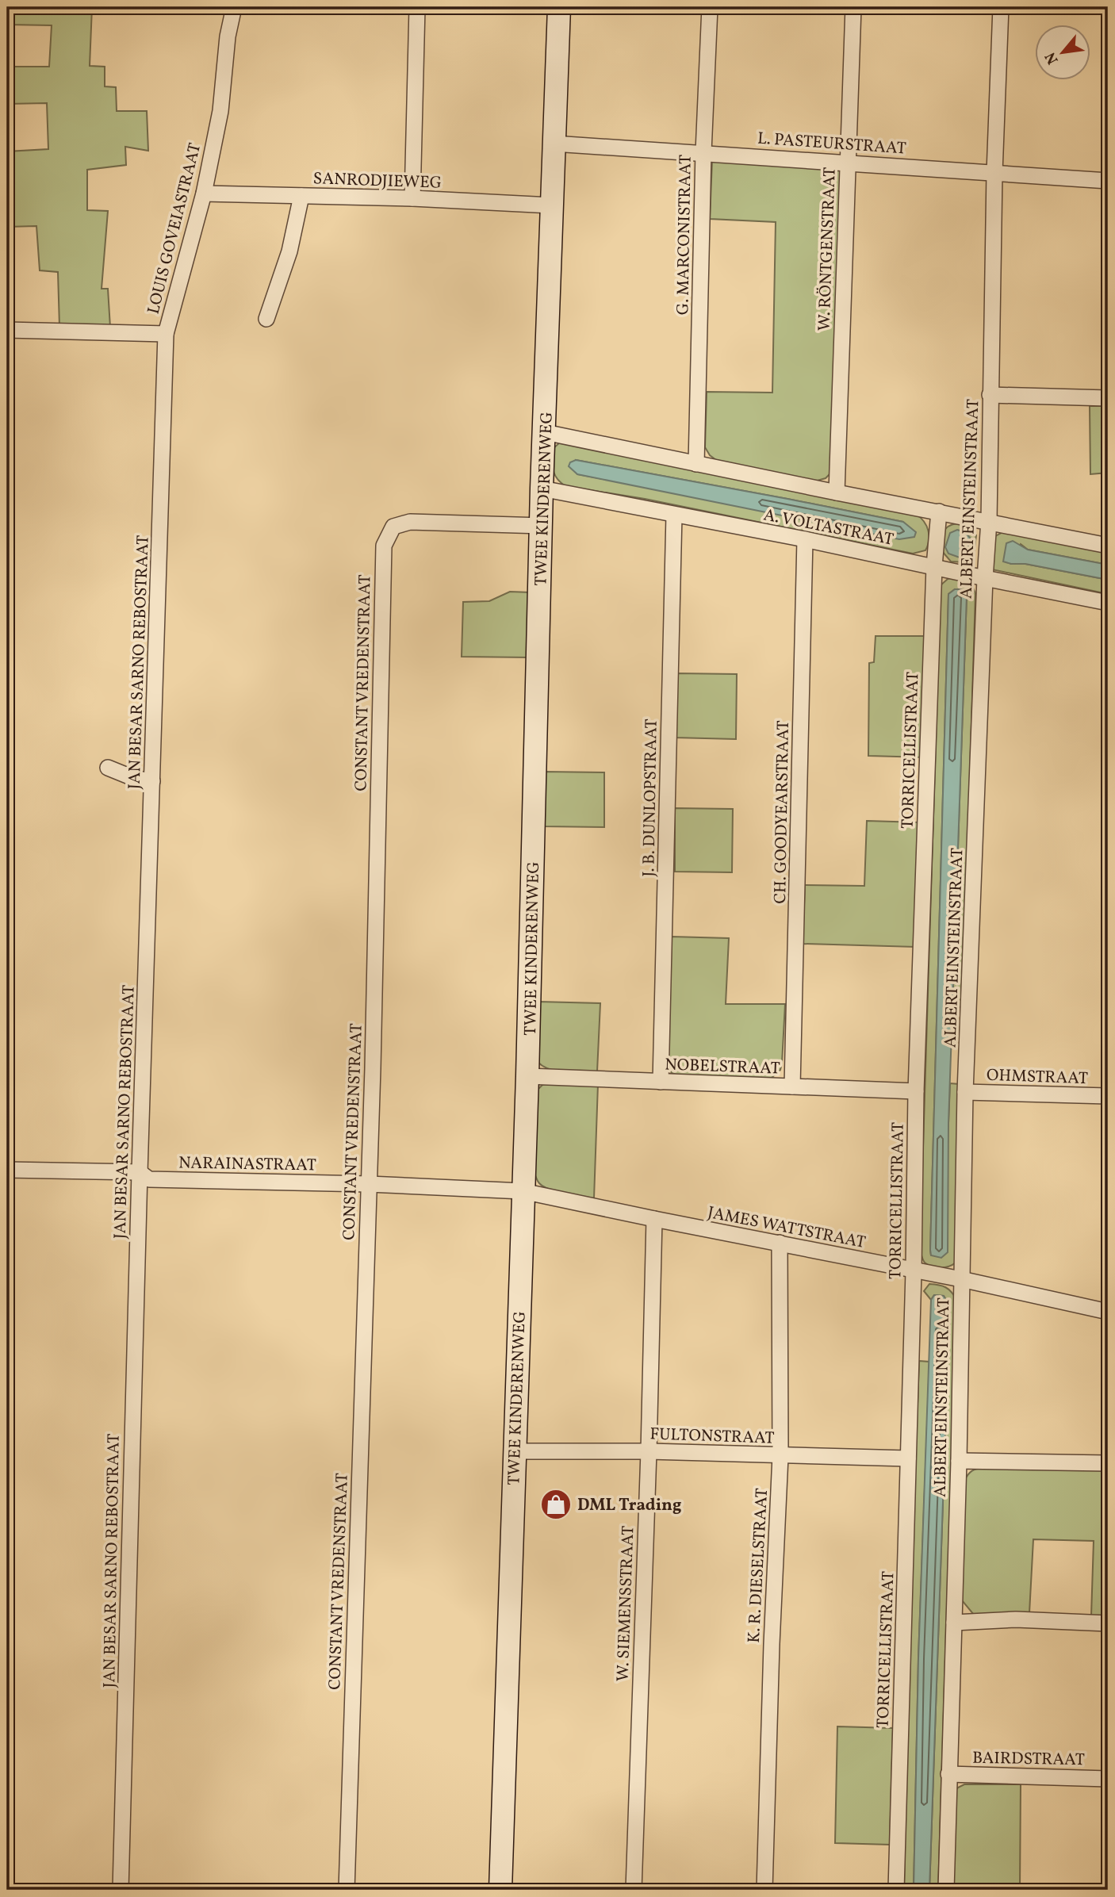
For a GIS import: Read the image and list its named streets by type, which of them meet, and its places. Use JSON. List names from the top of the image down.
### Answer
{
  "streets": {
    "street": [
      "L. PASTEURSTRAAT",
      "SANRODJIEWEG",
      "LOUIS GOVEIASTRAAT",
      "G. MARCONISTRAAT",
      "W. RÖNTGENSTRAAT",
      "TWEE KINDERENWEG",
      "ALBERT EINSTEINSTRAAT",
      "A. VOLTASTRAAT",
      "JAN BESAR SARNO REBOSTRAAT",
      "CONSTANT VREDENSTRAAT",
      "TORRICELLISTRAAT",
      "J. B. DUNLOPSTRAAT",
      "CH. GOODYEARSTRAAT",
      "NOBELSTRAAT",
      "OHMSTRAAT",
      "NARAINASTRAAT",
      "JAMES WATTSTRAAT",
      "FULTONSTRAAT",
      "K. R. DIESELSTRAAT",
      "W. SIEMENSSTRAAT",
      "BAIRDSTRAAT"
    ]
  },
  "crossings": [
    ["L. PASTEURSTRAAT", "G. MARCONISTRAAT"],
    ["L. PASTEURSTRAAT", "W. RÖNTGENSTRAAT"],
    ["L. PASTEURSTRAAT", "TWEE KINDERENWEG"],
    ["L. PASTEURSTRAAT", "ALBERT EINSTEINSTRAAT"],
    ["SANRODJIEWEG", "LOUIS GOVEIASTRAAT"],
    ["SANRODJIEWEG", "TWEE KINDERENWEG"],
    ["LOUIS GOVEIASTRAAT", "JAN BESAR SARNO REBOSTRAAT"],
    ["TWEE KINDERENWEG", "A. VOLTASTRAAT"],
    ["TWEE KINDERENWEG", "CONSTANT VREDENSTRAAT"],
    ["TWEE KINDERENWEG", "NOBELSTRAAT"],
    ["TWEE KINDERENWEG", "NARAINASTRAAT"],
    ["TWEE KINDERENWEG", "JAMES WATTSTRAAT"],
    ["TWEE KINDERENWEG", "FULTONSTRAAT"],
    ["ALBERT EINSTEINSTRAAT", "A. VOLTASTRAAT"],
    ["ALBERT EINSTEINSTRAAT", "OHMSTRAAT"],
    ["ALBERT EINSTEINSTRAAT", "JAMES WATTSTRAAT"],
    ["ALBERT EINSTEINSTRAAT", "BAIRDSTRAAT"],
    ["A. VOLTASTRAAT", "TORRICELLISTRAAT"],
    ["A. VOLTASTRAAT", "J. B. DUNLOPSTRAAT"],
    ["A. VOLTASTRAAT", "CH. GOODYEARSTRAAT"],
    ["JAN BESAR SARNO REBOSTRAAT", "NARAINASTRAAT"],
    ["CONSTANT VREDENSTRAAT", "NARAINASTRAAT"],
    ["TORRICELLISTRAAT", "NOBELSTRAAT"],
    ["TORRICELLISTRAAT", "JAMES WATTSTRAAT"],
    ["TORRICELLISTRAAT", "FULTONSTRAAT"],
    ["J. B. DUNLOPSTRAAT", "NOBELSTRAAT"],
    ["CH. GOODYEARSTRAAT", "NOBELSTRAAT"],
    ["NARAINASTRAAT", "JAMES WATTSTRAAT"],
    ["JAMES WATTSTRAAT", "K. R. DIESELSTRAAT"],
    ["JAMES WATTSTRAAT", "W. SIEMENSSTRAAT"],
    ["FULTONSTRAAT", "K. R. DIESELSTRAAT"],
    ["FULTONSTRAAT", "W. SIEMENSSTRAAT"]
  ],
  "places": {
    "shop": ["DML Trading"]
  },
  "north": "bottom left"
}
